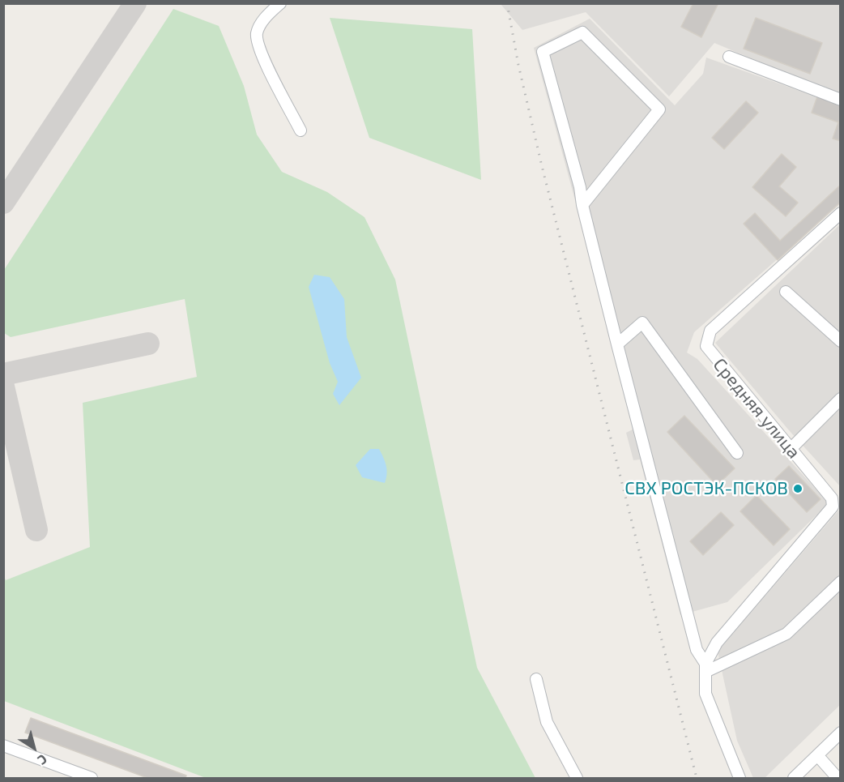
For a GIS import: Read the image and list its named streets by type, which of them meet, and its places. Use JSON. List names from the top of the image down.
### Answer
{
  "streets": {
    "street": ["Средняя улица"]
  },
  "places": ["СВХ РОСТЭК-ПСКОВ"],
  "north": "bottom right"
}
